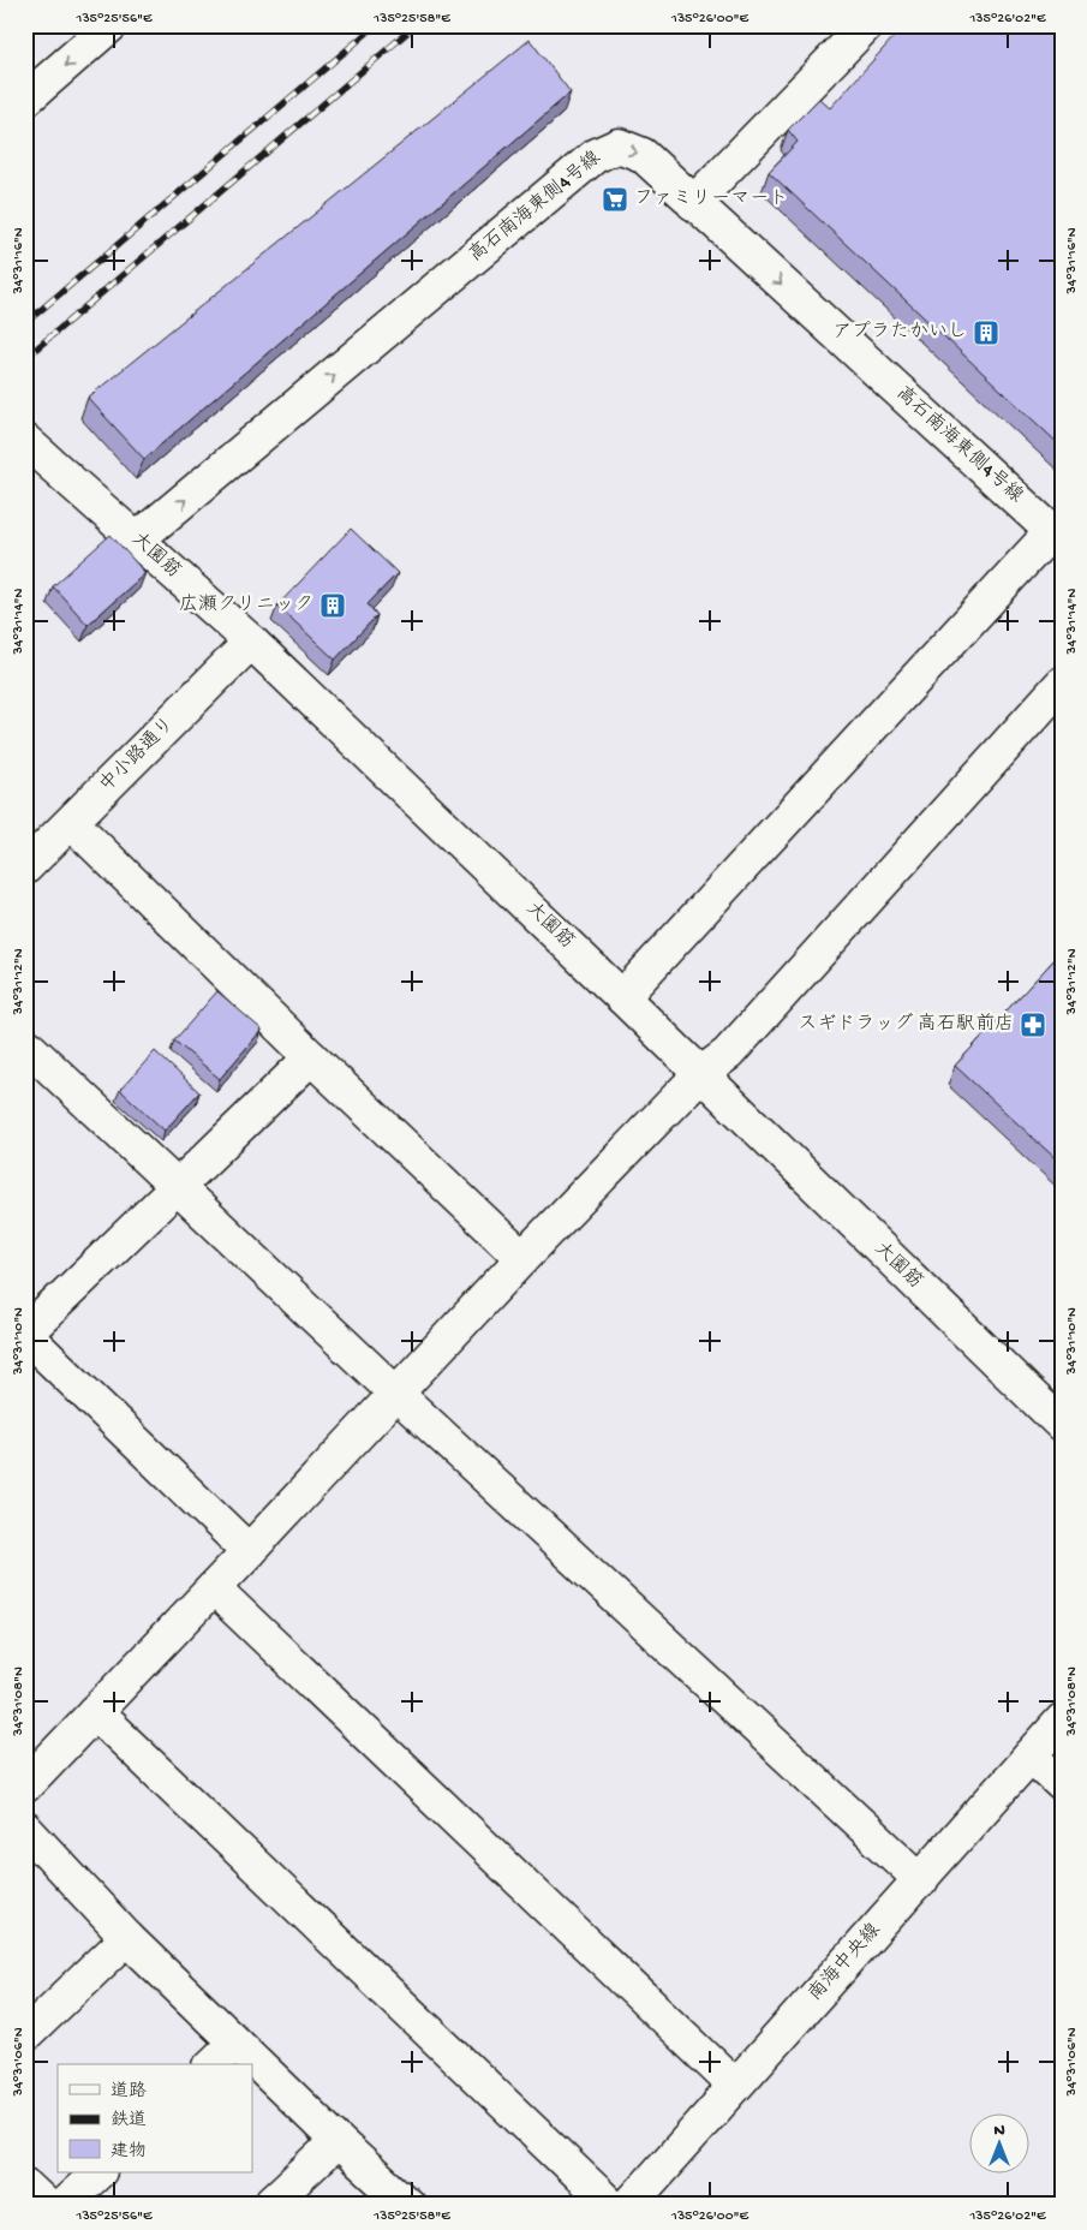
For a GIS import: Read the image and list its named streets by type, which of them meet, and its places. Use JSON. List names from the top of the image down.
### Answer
{
  "streets": {
    "street": [
      "高石南海東側4号線",
      "大園筋",
      "中小路通り",
      "南海中央線"
    ]
  },
  "crossings": [
    ["高石南海東側4号線", "大園筋"],
    ["大園筋", "中小路通り"]
  ],
  "places": {
    "supermarket": ["ファミリーマート"],
    "building": ["アプラたかいし", "広瀬クリニック"],
    "pharmacy": ["スギドラッグ 高石駅前店"]
  },
  "legend": ["道路", "鉄道", "建物"],
  "north": "top",
  "coordinates": [
    "135°25'56\"E",
    "135°25'58\"E",
    "135°26'00\"E",
    "135°26'02\"E",
    "34°31'16\"N",
    "34°31'14\"N",
    "34°31'12\"N",
    "34°31'10\"N",
    "34°31'08\"N",
    "34°31'06\"N"
  ]
}
